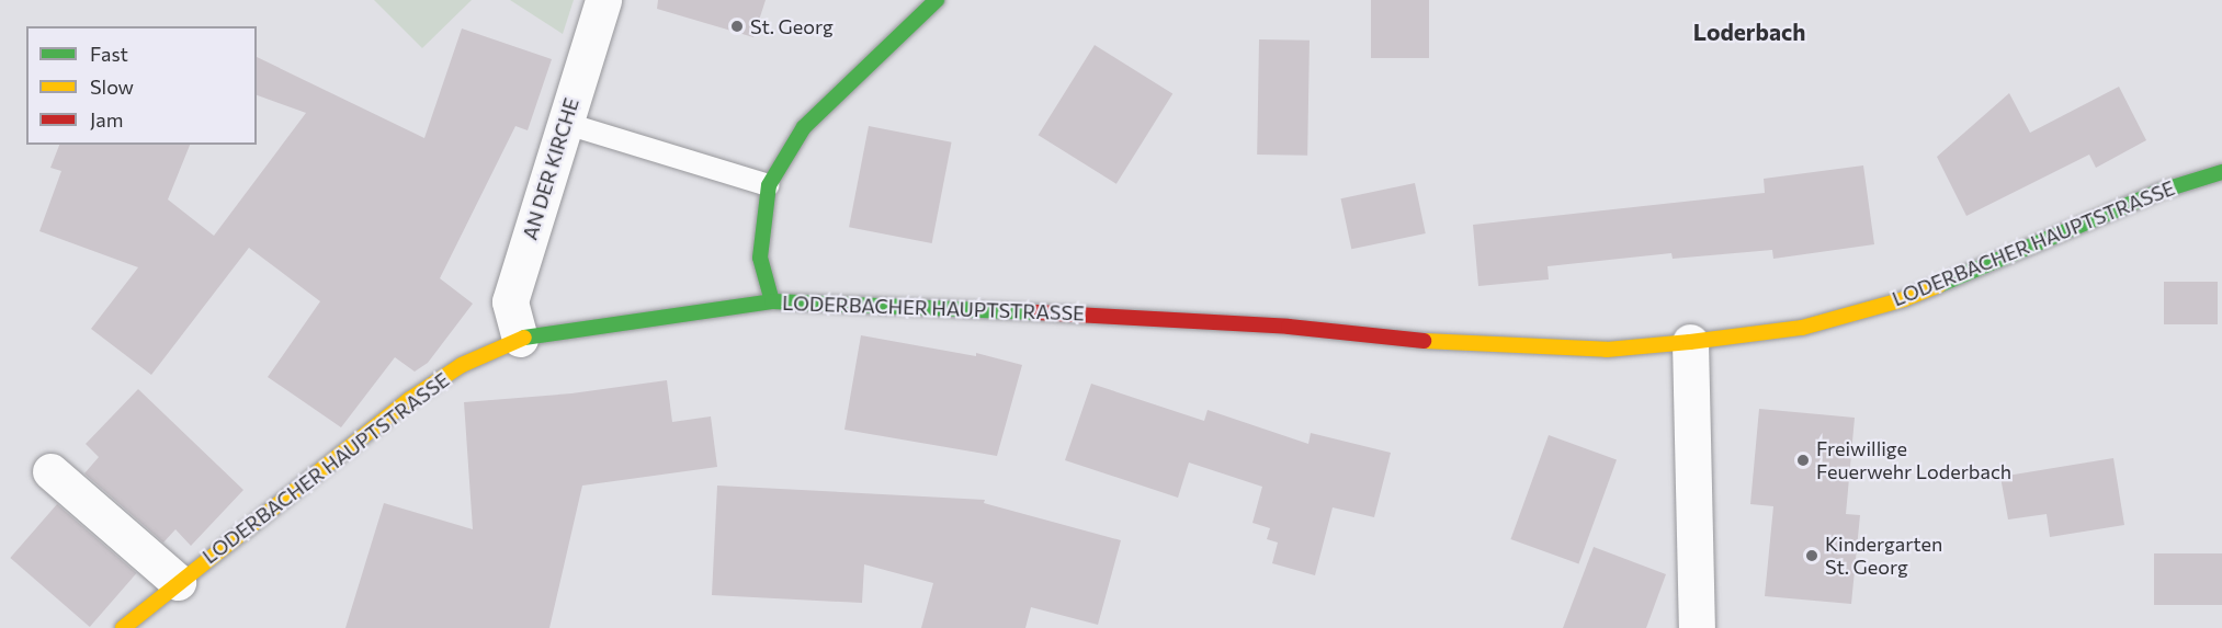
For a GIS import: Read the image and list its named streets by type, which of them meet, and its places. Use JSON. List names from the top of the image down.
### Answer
{
  "streets": {
    "street": ["AN DER KIRCHE", "LODERBACHER HAUPTSTRASSE"]
  },
  "crossings": [
    ["AN DER KIRCHE", "LODERBACHER HAUPTSTRASSE"]
  ],
  "districts": ["Loderbach"],
  "places": ["St. Georg", "Freiwillige Feuerwehr Loderbach", "Kindergarten St. Georg"],
  "legend": ["Fast", "Slow", "Jam"]
}
